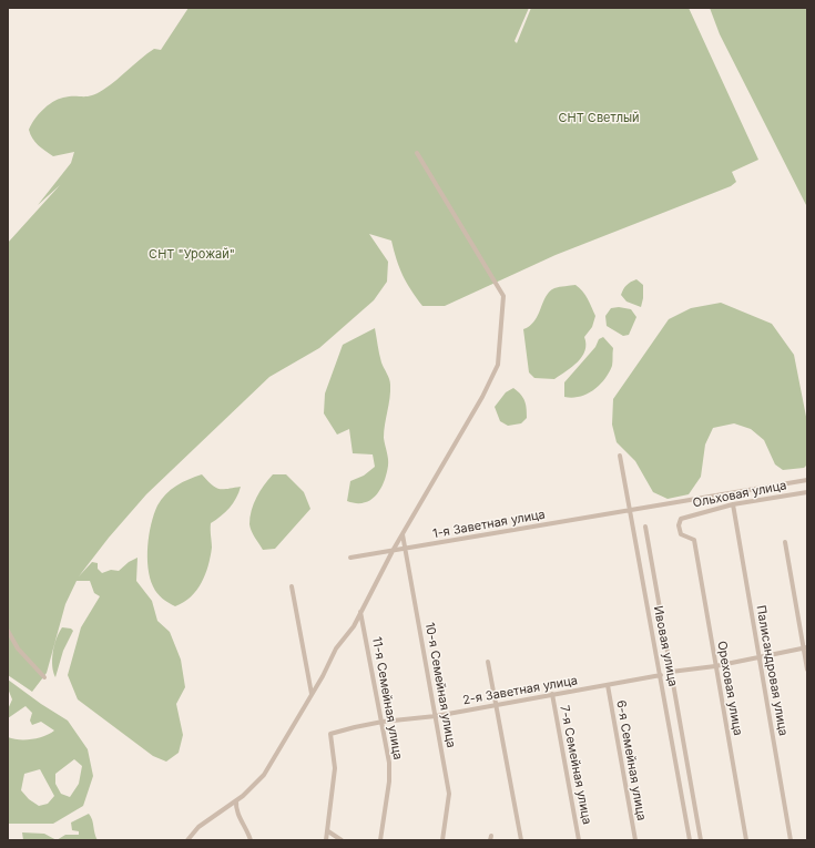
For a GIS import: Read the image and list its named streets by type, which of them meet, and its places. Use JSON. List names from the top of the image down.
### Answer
{
  "streets": {
    "street": [
      "Ольховая улица",
      "1-я Заветная улица",
      "Ивовая улица",
      "Палисандровая улица",
      "10-я Семейная улица",
      "Ореховая улица",
      "2-я Заветная улица",
      "11-я Семейная улица",
      "6-я Семейная улица",
      "7-я Семейная улица"
    ]
  },
  "crossings": [
    ["Ольховая улица", "Палисандровая улица"],
    ["Ольховая улица", "Ореховая улица"],
    ["1-я Заветная улица", "Ивовая улица"],
    ["1-я Заветная улица", "10-я Семейная улица"],
    ["Ивовая улица", "2-я Заветная улица"],
    ["10-я Семейная улица", "2-я Заветная улица"],
    ["2-я Заветная улица", "11-я Семейная улица"],
    ["2-я Заветная улица", "6-я Семейная улица"],
    ["2-я Заветная улица", "7-я Семейная улица"]
  ],
  "parks": ["СНТ Светлый", "СНТ \"Урожай\""]
}
